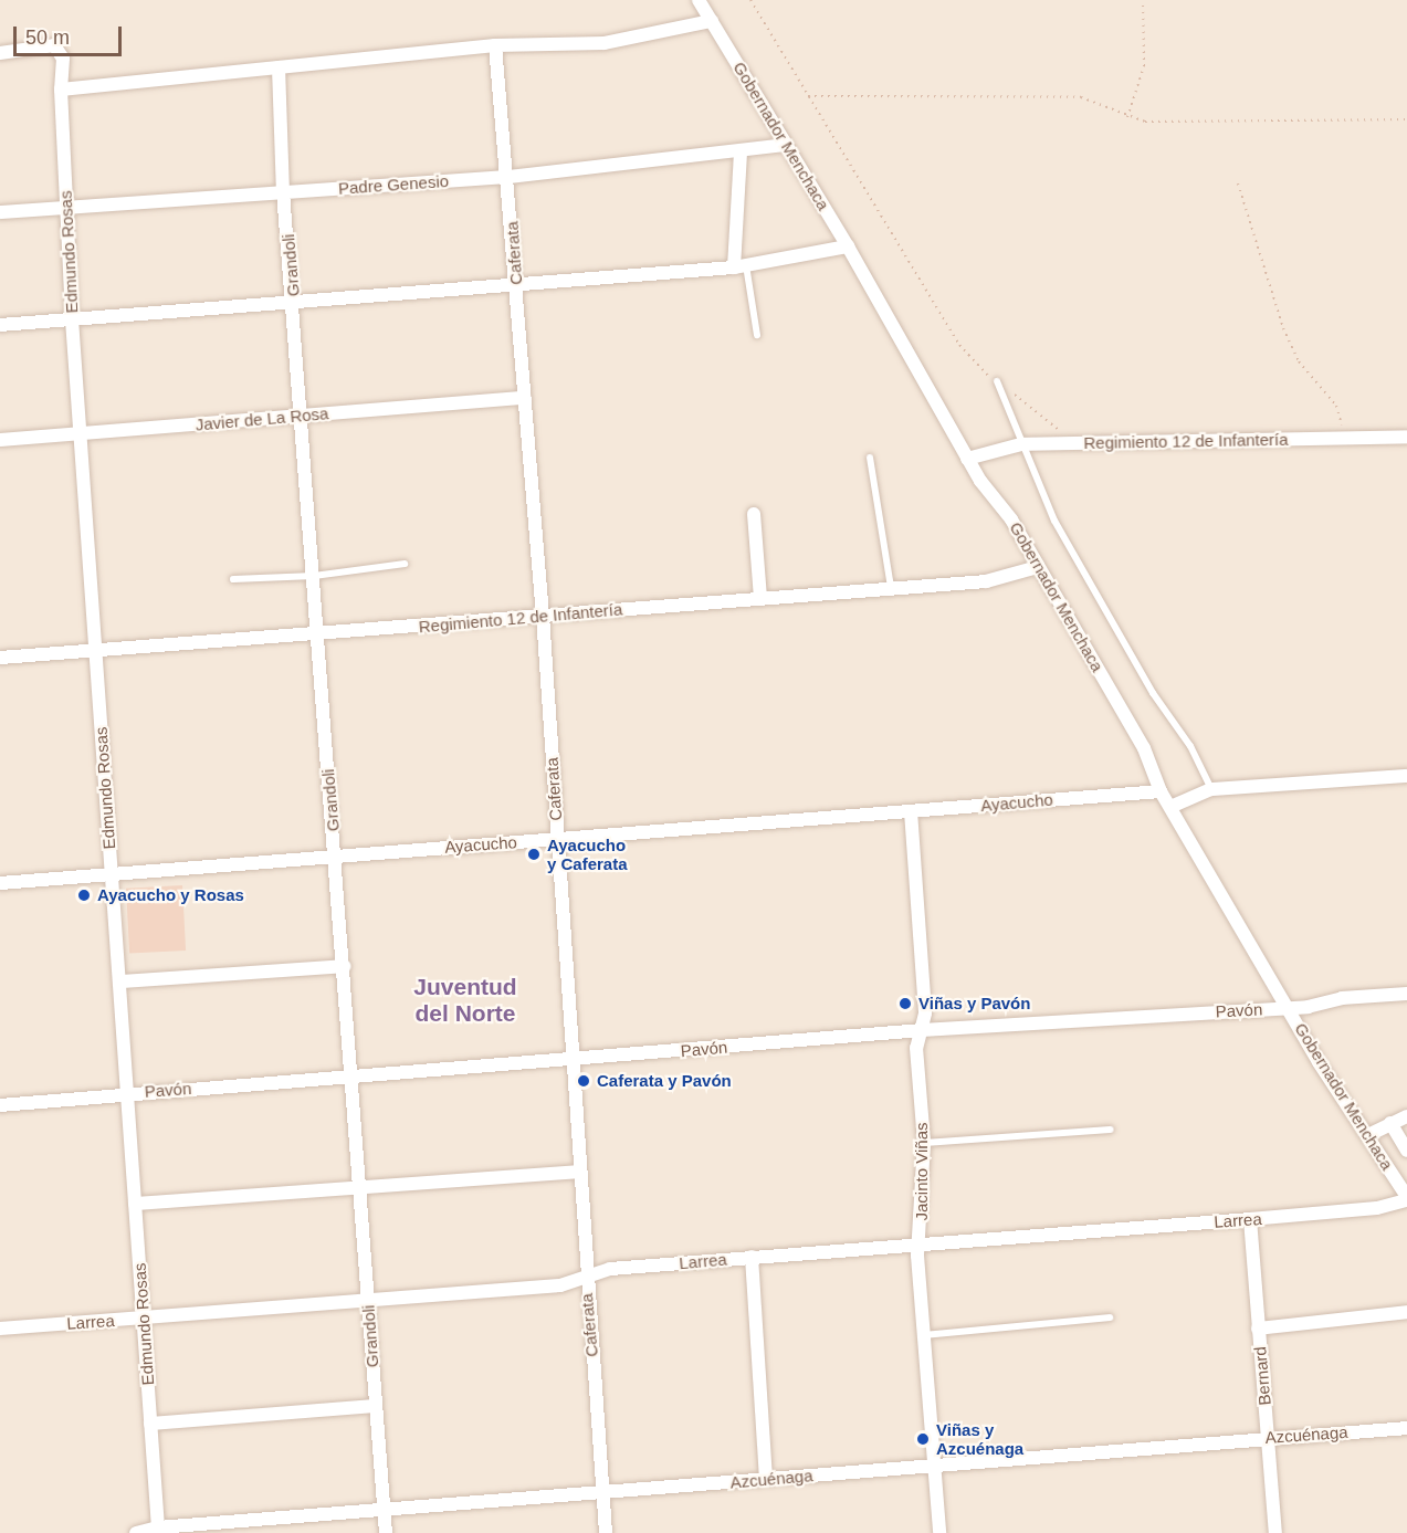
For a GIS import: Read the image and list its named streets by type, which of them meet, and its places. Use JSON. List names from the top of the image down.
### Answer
{
  "streets": {
    "street": [
      "Gobernador Menchaca",
      "Padre Genesio",
      "Edmundo Rosas",
      "Caferata",
      "Grandoli",
      "Javier de La Rosa",
      "Regimiento 12 de Infantería",
      "Ayacucho",
      "Pavón",
      "Jacinto Viñas",
      "Larrea",
      "Bernard",
      "Azcuénaga"
    ]
  },
  "crossings": [
    ["Gobernador Menchaca", "Padre Genesio"],
    ["Gobernador Menchaca", "Regimiento 12 de Infantería"],
    ["Gobernador Menchaca", "Ayacucho"],
    ["Gobernador Menchaca", "Pavón"],
    ["Gobernador Menchaca", "Larrea"],
    ["Padre Genesio", "Edmundo Rosas"],
    ["Padre Genesio", "Caferata"],
    ["Padre Genesio", "Grandoli"],
    ["Edmundo Rosas", "Javier de La Rosa"],
    ["Edmundo Rosas", "Regimiento 12 de Infantería"],
    ["Edmundo Rosas", "Ayacucho"],
    ["Edmundo Rosas", "Pavón"],
    ["Edmundo Rosas", "Larrea"],
    ["Edmundo Rosas", "Azcuénaga"],
    ["Caferata", "Javier de La Rosa"],
    ["Caferata", "Regimiento 12 de Infantería"],
    ["Caferata", "Ayacucho"],
    ["Caferata", "Pavón"],
    ["Caferata", "Larrea"],
    ["Caferata", "Azcuénaga"],
    ["Grandoli", "Javier de La Rosa"],
    ["Grandoli", "Regimiento 12 de Infantería"],
    ["Grandoli", "Ayacucho"],
    ["Grandoli", "Pavón"],
    ["Grandoli", "Larrea"],
    ["Grandoli", "Azcuénaga"],
    ["Ayacucho", "Jacinto Viñas"],
    ["Pavón", "Jacinto Viñas"],
    ["Jacinto Viñas", "Larrea"],
    ["Jacinto Viñas", "Azcuénaga"],
    ["Larrea", "Bernard"],
    ["Bernard", "Azcuénaga"]
  ],
  "districts": ["Juventud del Norte"],
  "places": [
    "Ayacucho y Caferata",
    "Ayacucho y Rosas",
    "Viñas y Pavón",
    "Caferata y Pavón",
    "Viñas y Azcuénaga"
  ],
  "scale_bar": "50 m"
}
